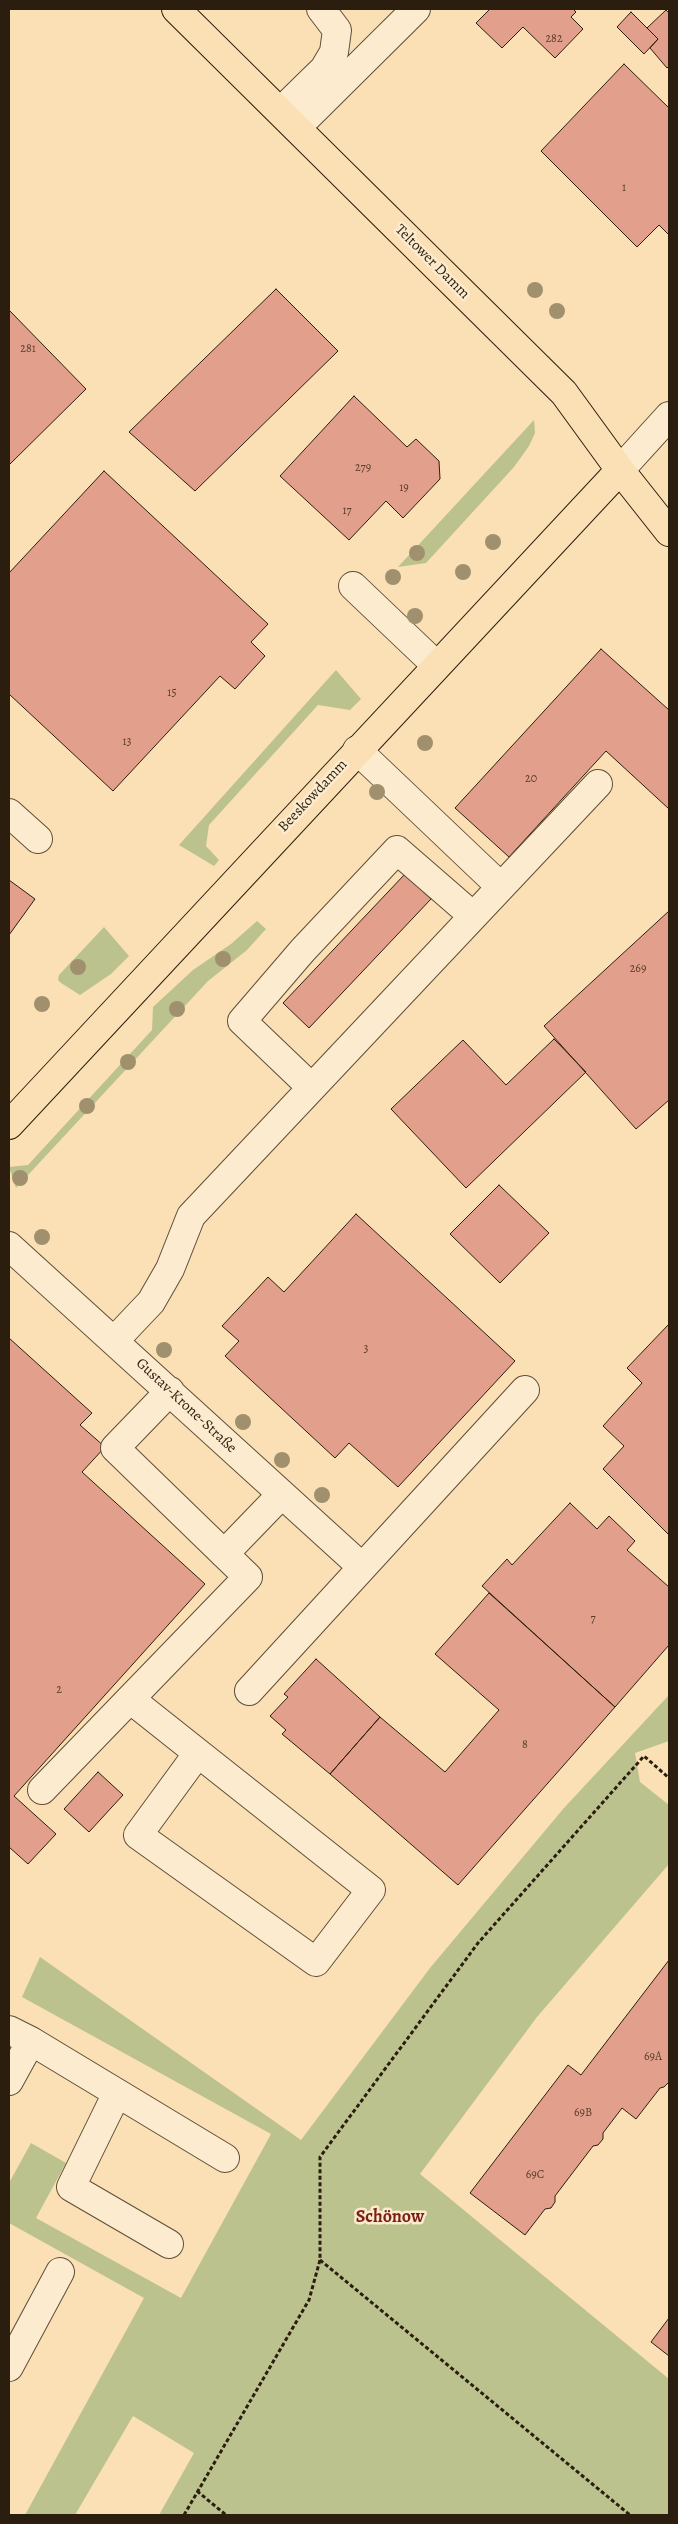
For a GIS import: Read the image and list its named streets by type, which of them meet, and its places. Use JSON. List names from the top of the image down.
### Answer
{
  "streets": {
    "main road": ["Teltower Damm", "Beeskowdamm"],
    "street": ["Gustav-Krone-Straße"]
  },
  "crossings": [
    ["Teltower Damm", "Beeskowdamm"]
  ],
  "districts": ["Schönow"],
  "house_numbers": [
    "282",
    "1",
    "281",
    "279",
    "19",
    "17",
    "15",
    "13",
    "20",
    "269",
    "3",
    "7",
    "2",
    "8",
    "69A",
    "69B",
    "69C"
  ]
}
